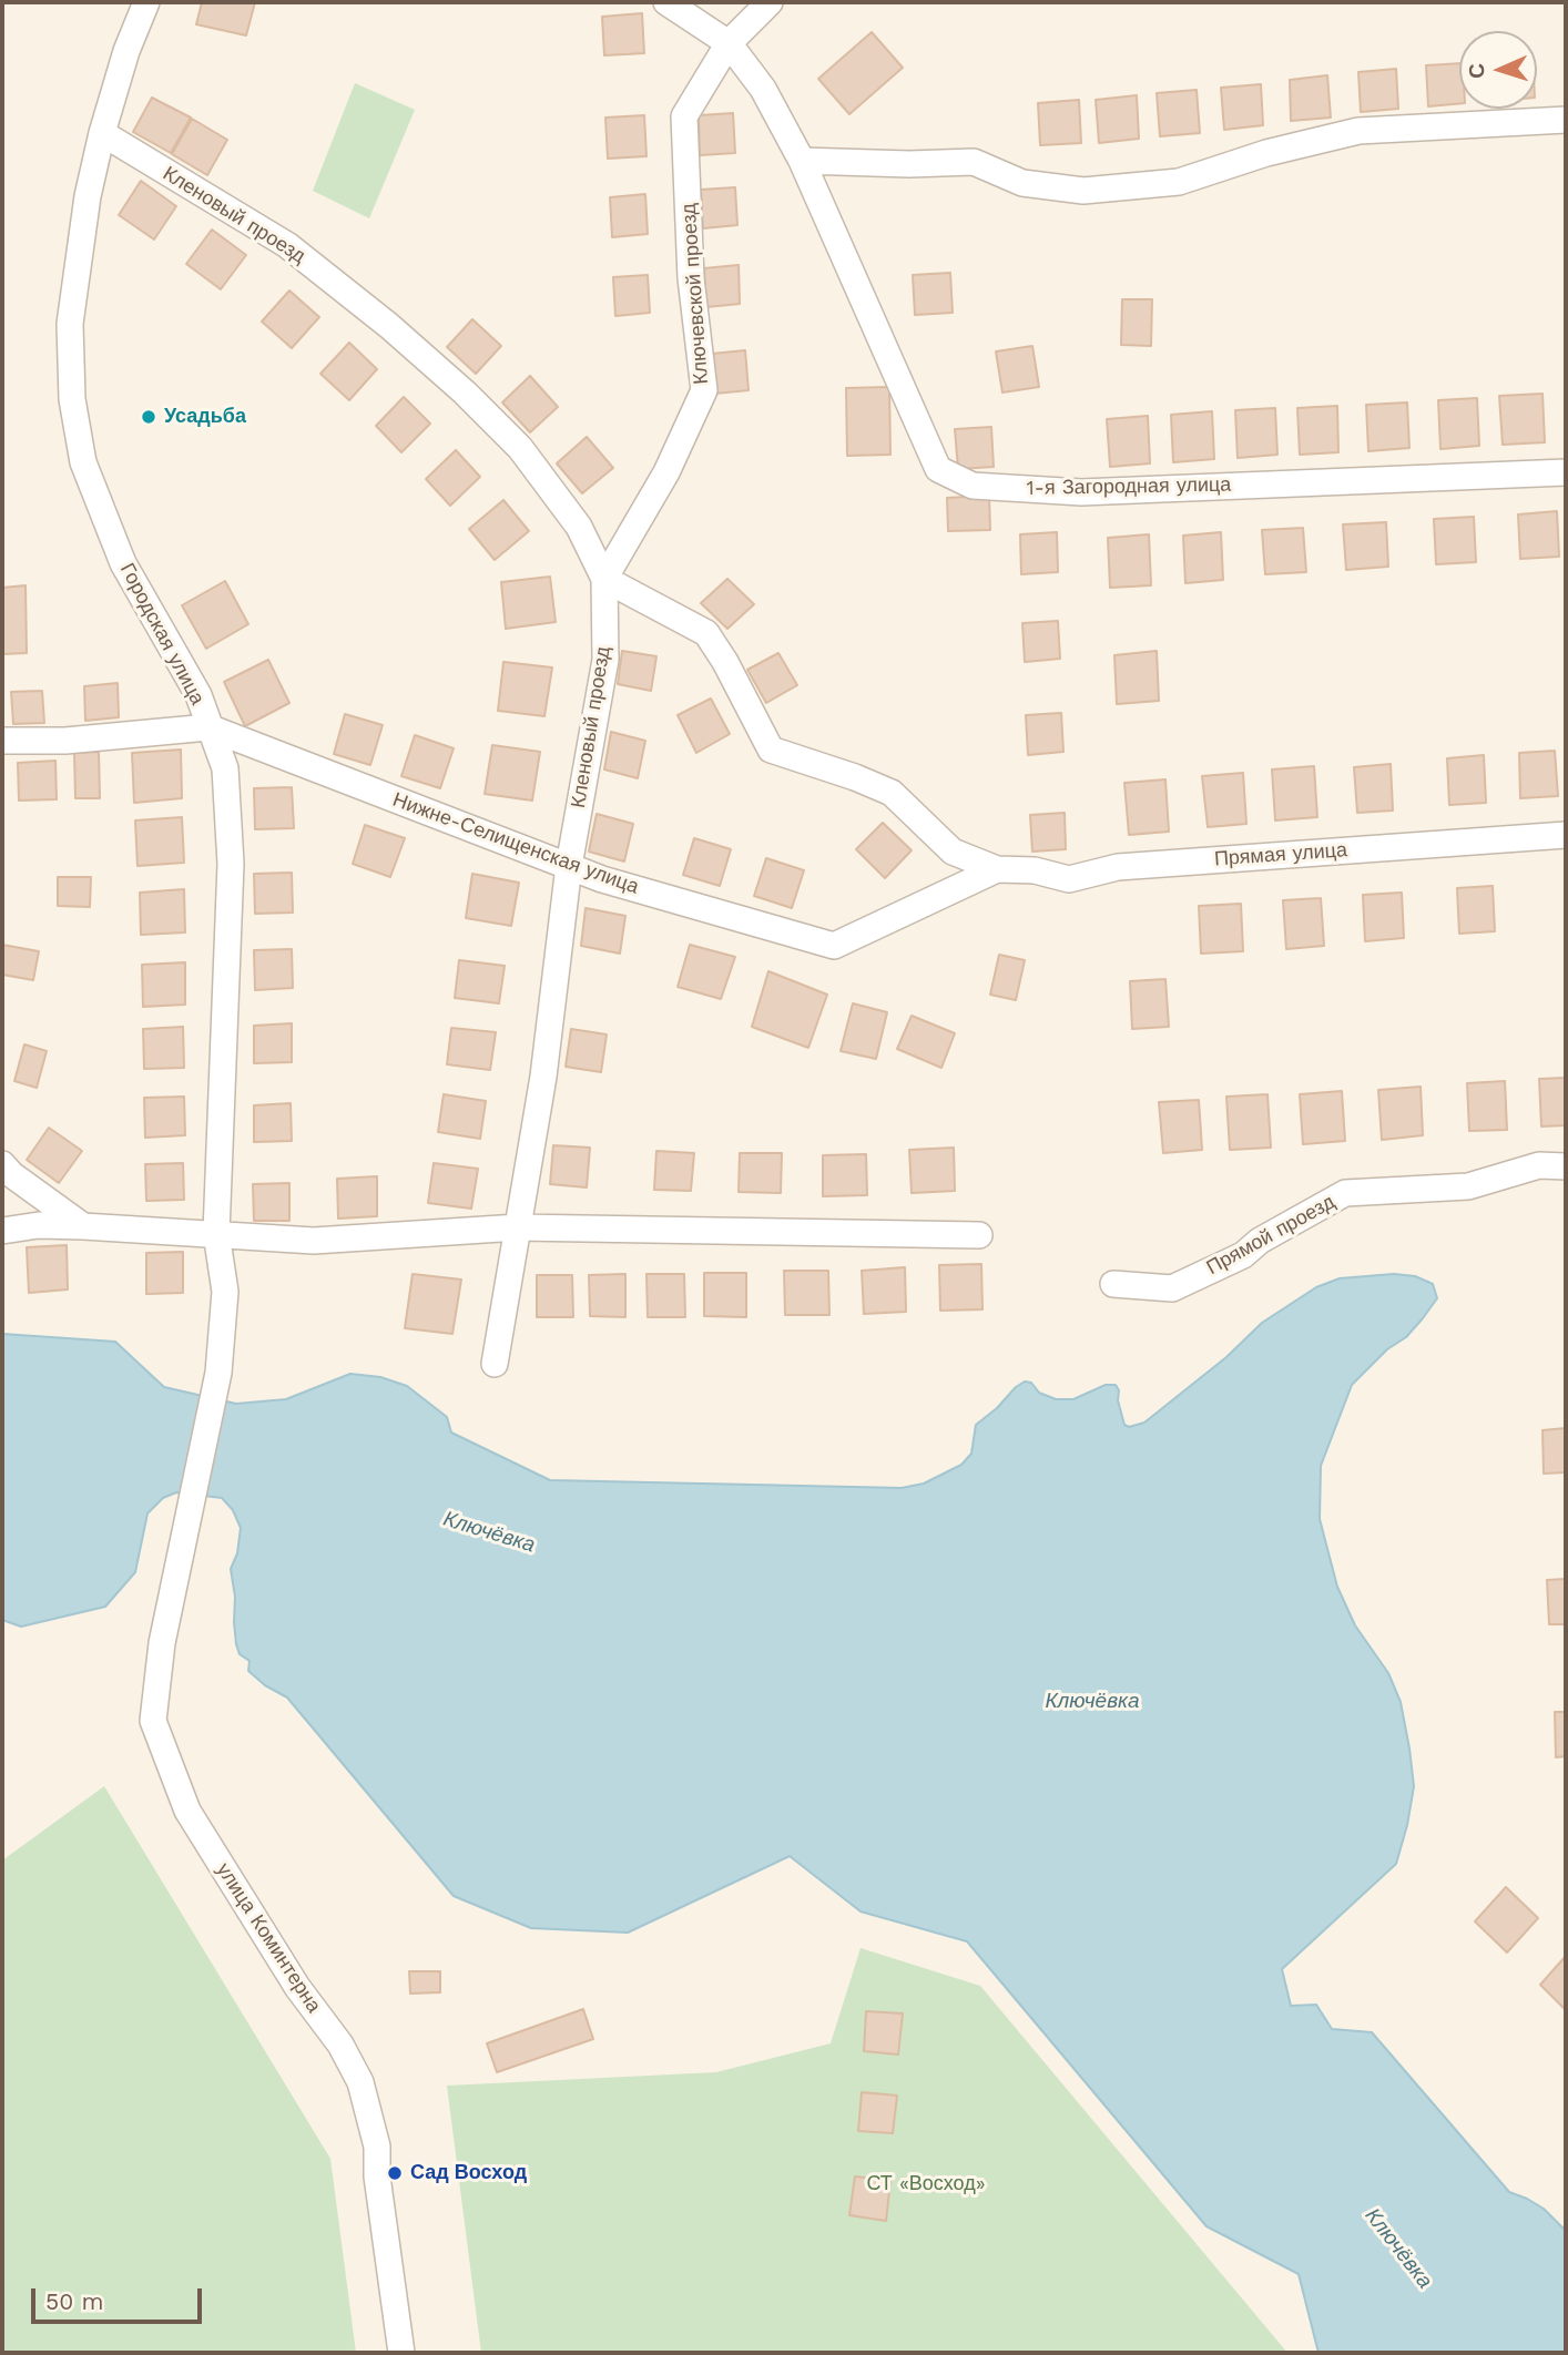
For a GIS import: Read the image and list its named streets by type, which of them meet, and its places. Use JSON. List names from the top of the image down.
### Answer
{
  "streets": {
    "street": [
      "Кленовый проезд",
      "Ключевской проезд",
      "1-я Загородная улица",
      "Городская улица",
      "Нижне-Селищенская улица",
      "Прямая улица",
      "Прямой проезд",
      "улица Коминтерна"
    ]
  },
  "crossings": [
    ["Кленовый проезд", "Ключевской проезд"],
    ["Кленовый проезд", "Городская улица"],
    ["Кленовый проезд", "Нижне-Селищенская улица"],
    ["Ключевской проезд", "1-я Загородная улица"],
    ["Городская улица", "Нижне-Селищенская улица"],
    ["Городская улица", "улица Коминтерна"],
    ["Нижне-Селищенская улица", "Прямая улица"]
  ],
  "water": ["Ключёвка"],
  "parks": ["СТ «Восход»"],
  "places": ["Усадьба", "Сад Восход"],
  "scale_bar": "50 m",
  "north": "left"
}
